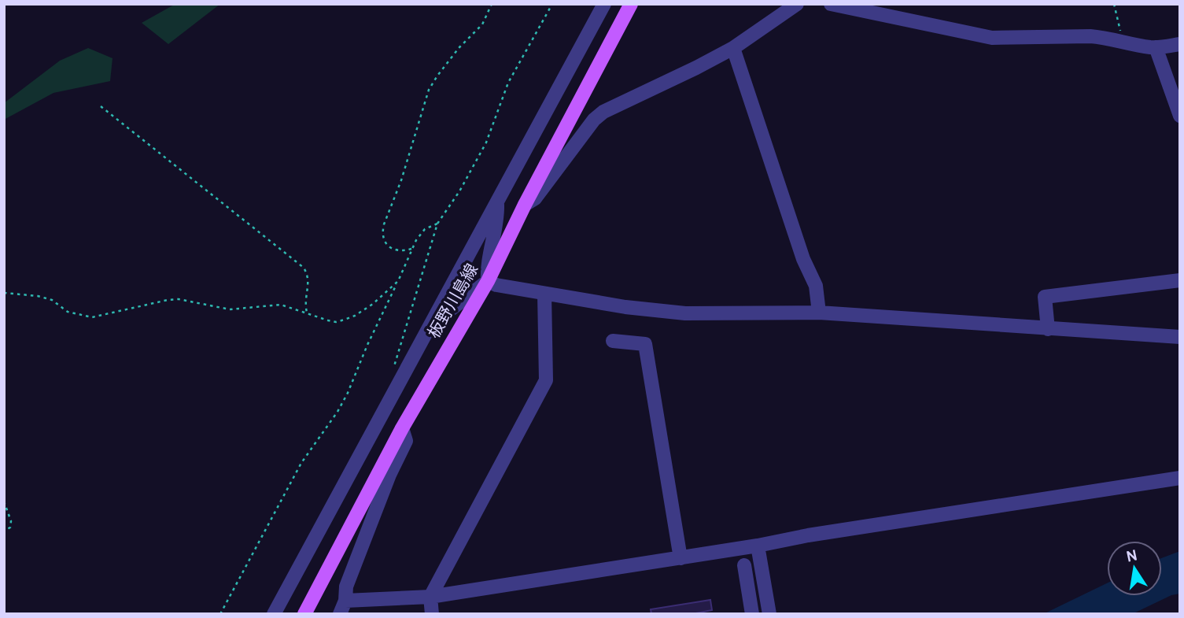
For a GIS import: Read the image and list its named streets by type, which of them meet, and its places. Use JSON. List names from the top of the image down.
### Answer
{
  "streets": {
    "main road": ["板野川島線"]
  },
  "north": "top"
}
